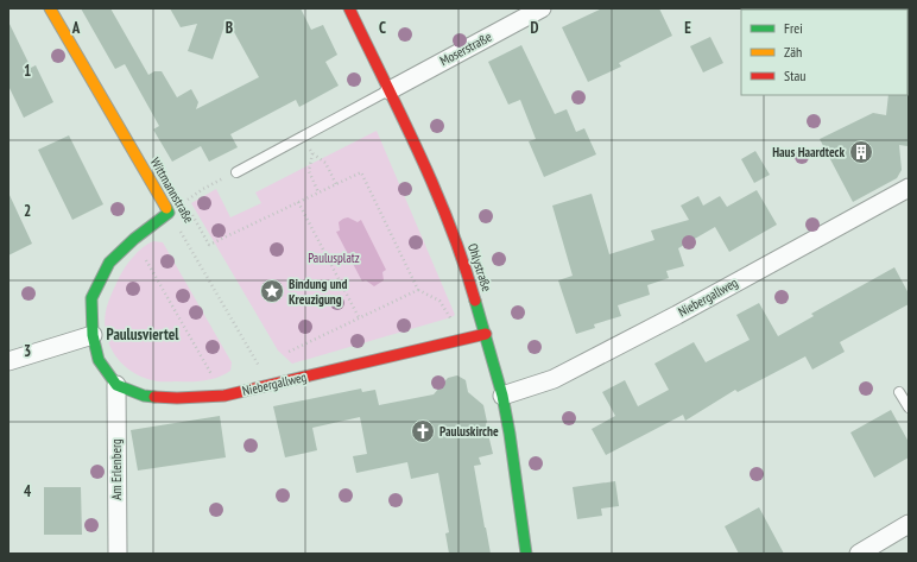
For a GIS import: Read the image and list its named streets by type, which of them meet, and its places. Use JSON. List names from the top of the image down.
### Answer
{
  "streets": {
    "street": [
      "Moserstraße",
      "Wittmannstraße",
      "Ohlystraße",
      "Niebergallweg",
      "Am Erlenberg"
    ]
  },
  "crossings": [
    ["Moserstraße", "Ohlystraße"],
    ["Wittmannstraße", "Niebergallweg"],
    ["Ohlystraße", "Niebergallweg"],
    ["Niebergallweg", "Am Erlenberg"]
  ],
  "districts": ["Paulusviertel"],
  "parks": ["Paulusplatz"],
  "places": {
    "building": ["Haus Haardteck"],
    "place": ["Bindung und Kreuzigung"],
    "church": ["Pauluskirche"]
  },
  "legend": ["Frei", "Zäh", "Stau"],
  "grid": {
    "columns": [
      "A",
      "B",
      "C",
      "D",
      "E"
    ],
    "rows": [
      "1",
      "2",
      "3",
      "4"
    ]
  }
}
